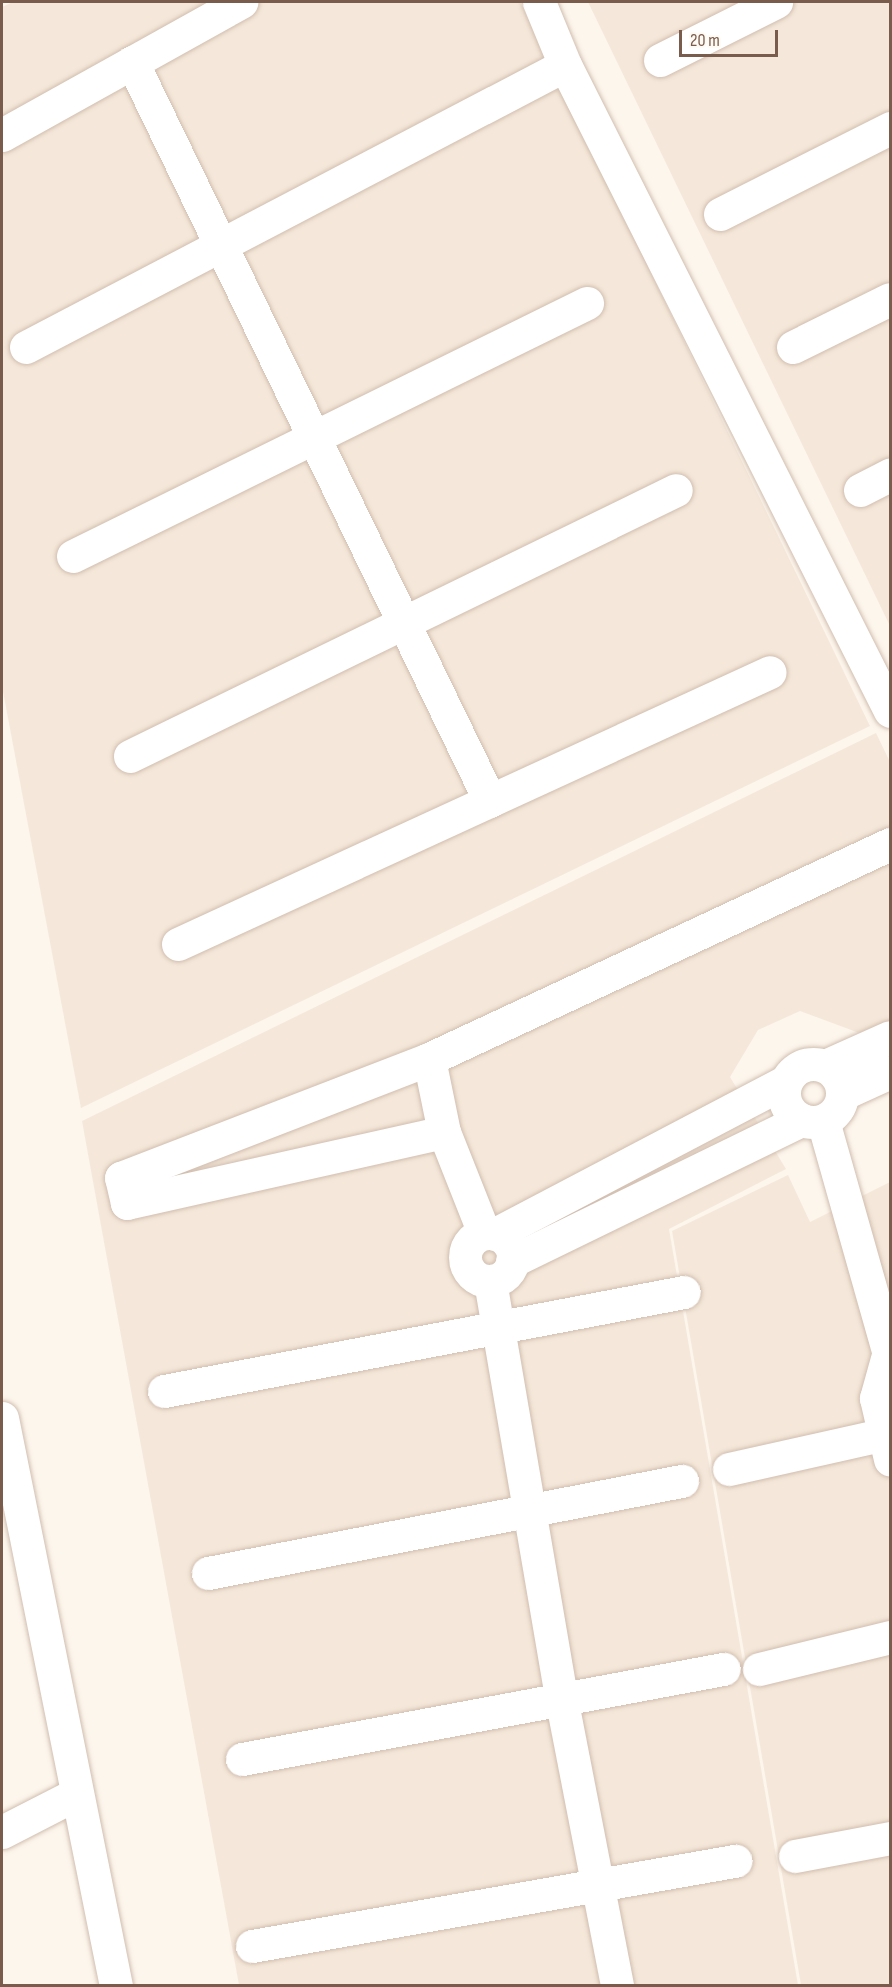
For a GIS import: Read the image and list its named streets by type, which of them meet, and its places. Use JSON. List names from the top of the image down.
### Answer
{
  "scale_bar": "20 m"
}
